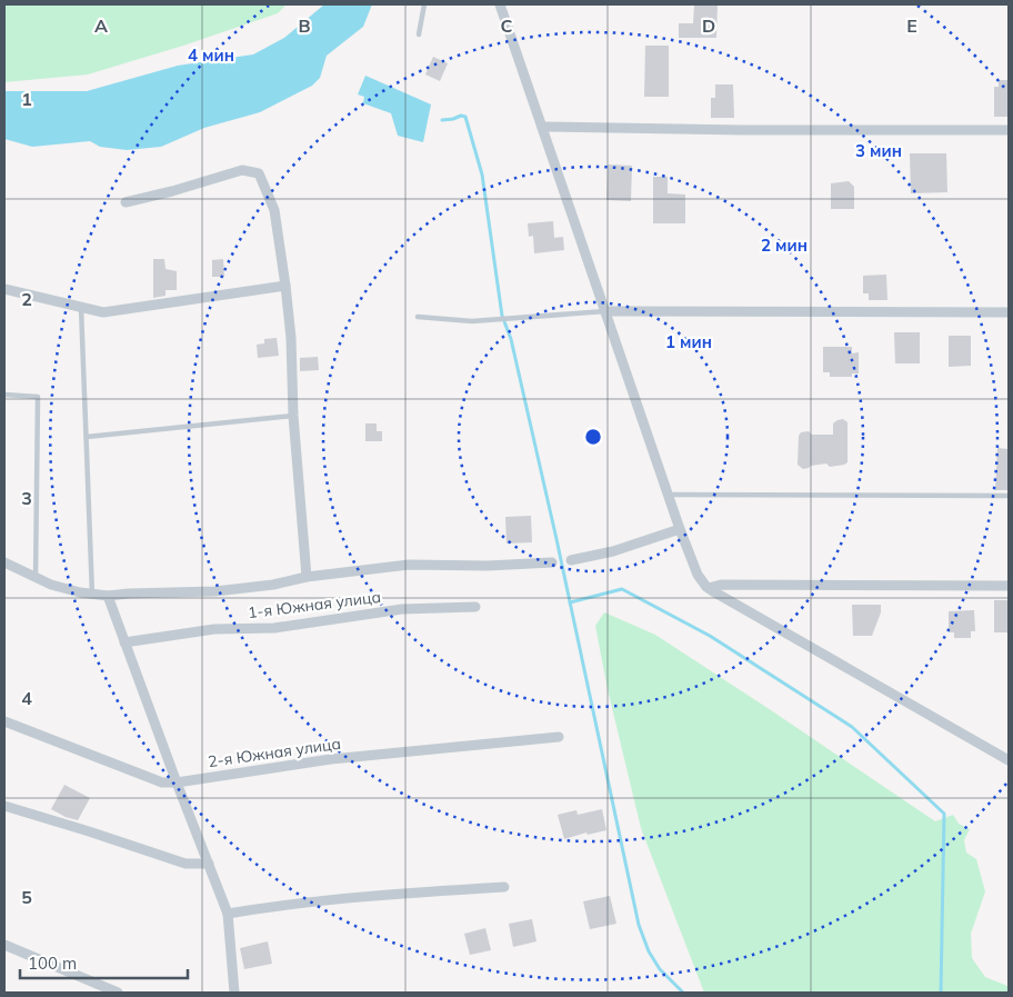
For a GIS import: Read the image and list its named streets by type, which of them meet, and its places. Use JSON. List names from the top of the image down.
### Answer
{
  "streets": {
    "street": ["1-я Южная улица", "2-я Южная улица"]
  },
  "scale_bar": "100 m",
  "grid": {
    "columns": [
      "A",
      "B",
      "C",
      "D",
      "E"
    ],
    "rows": [
      "1",
      "2",
      "3",
      "4",
      "5"
    ]
  },
  "rings": [
    "4 мин",
    "3 мин",
    "2 мин",
    "1 мин"
  ]
}
